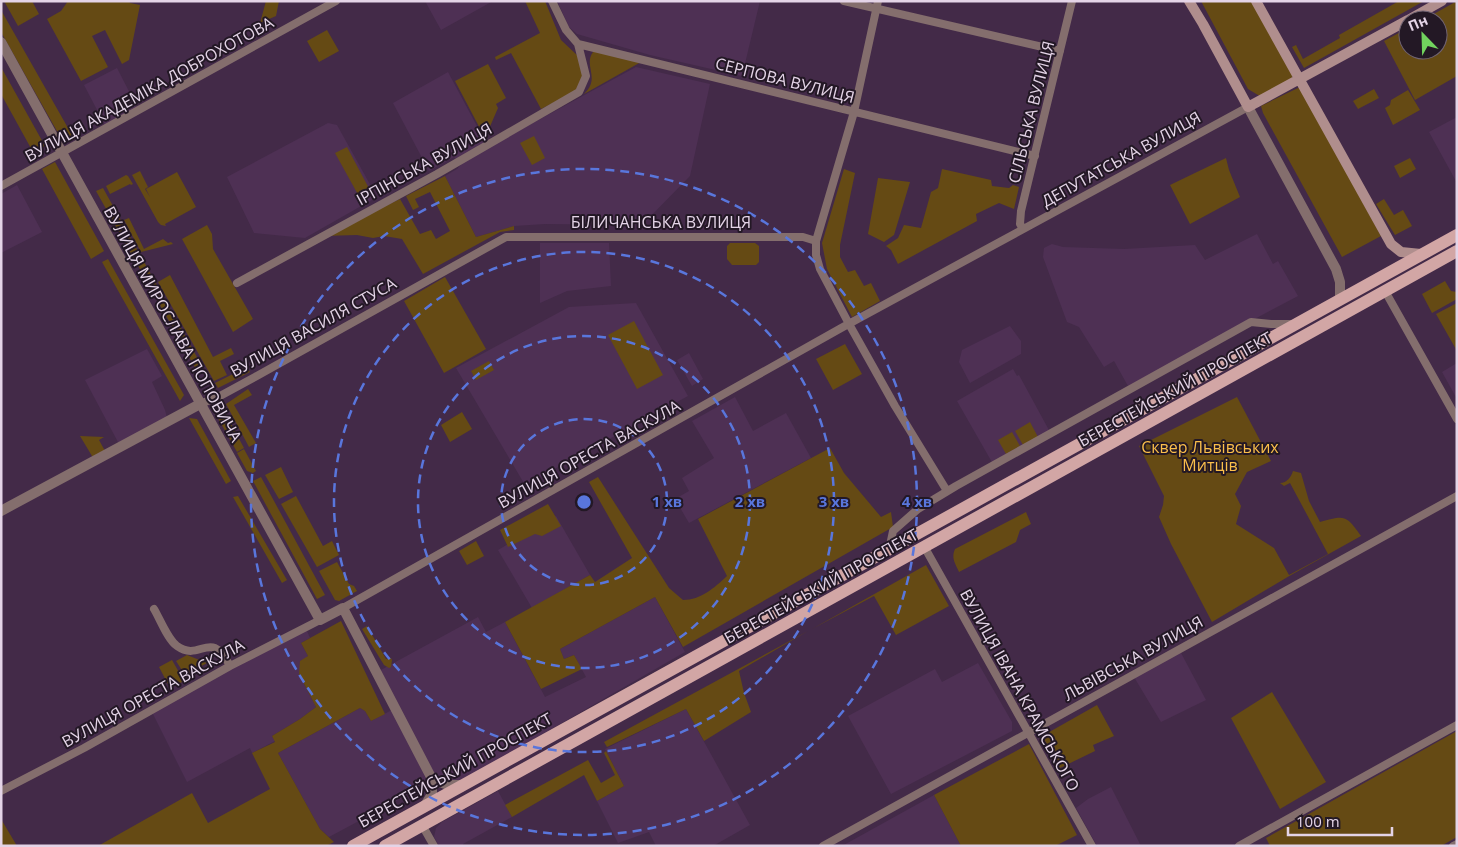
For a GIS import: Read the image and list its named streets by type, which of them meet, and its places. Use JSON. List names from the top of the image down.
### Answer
{
  "streets": {
    "main road": ["ДЕПУТАТСЬКА ВУЛИЦЯ", "БЕРЕСТЕЙСЬКИЙ ПРОСПЕКТ"],
    "street": [
      "СЕРПОВА ВУЛИЦЯ",
      "ВУЛИЦЯ АКАДЕМІКА ДОБРОХОТОВА",
      "СІЛЬСЬКА ВУЛИЦЯ",
      "ІРПІНСЬКА ВУЛИЦЯ",
      "БІЛИЧАНСЬКА ВУЛИЦЯ",
      "ВУЛИЦЯ МИРОСЛАВА ПОПОВИЧА",
      "ВУЛИЦЯ ВАСИЛЯ СТУСА",
      "ВУЛИЦЯ ОРЕСТА ВАСКУЛА",
      "ЛЬВІВСЬКА ВУЛИЦЯ",
      "ВУЛИЦЯ ІВАНА КРАМСЬКОГО"
    ]
  },
  "crossings": [
    ["СЕРПОВА ВУЛИЦЯ", "СІЛЬСЬКА ВУЛИЦЯ"],
    ["СЕРПОВА ВУЛИЦЯ", "ІРПІНСЬКА ВУЛИЦЯ"],
    ["ВУЛИЦЯ АКАДЕМІКА ДОБРОХОТОВА", "ВУЛИЦЯ МИРОСЛАВА ПОПОВИЧА"],
    ["СІЛЬСЬКА ВУЛИЦЯ", "ДЕПУТАТСЬКА ВУЛИЦЯ"],
    ["ДЕПУТАТСЬКА ВУЛИЦЯ", "ВУЛИЦЯ ОРЕСТА ВАСКУЛА"],
    ["БІЛИЧАНСЬКА ВУЛИЦЯ", "ВУЛИЦЯ ВАСИЛЯ СТУСА"],
    ["ВУЛИЦЯ МИРОСЛАВА ПОПОВИЧА", "ВУЛИЦЯ ВАСИЛЯ СТУСА"],
    ["ВУЛИЦЯ МИРОСЛАВА ПОПОВИЧА", "ВУЛИЦЯ ОРЕСТА ВАСКУЛА"],
    ["БЕРЕСТЕЙСЬКИЙ ПРОСПЕКТ", "ВУЛИЦЯ ІВАНА КРАМСЬКОГО"],
    ["ЛЬВІВСЬКА ВУЛИЦЯ", "ВУЛИЦЯ ІВАНА КРАМСЬКОГО"]
  ],
  "parks": ["Сквер Львівських Митців"],
  "scale_bar": "100 m",
  "north": "top left",
  "rings": [
    "1 хв",
    "2 хв",
    "3 хв",
    "4 хв"
  ]
}
